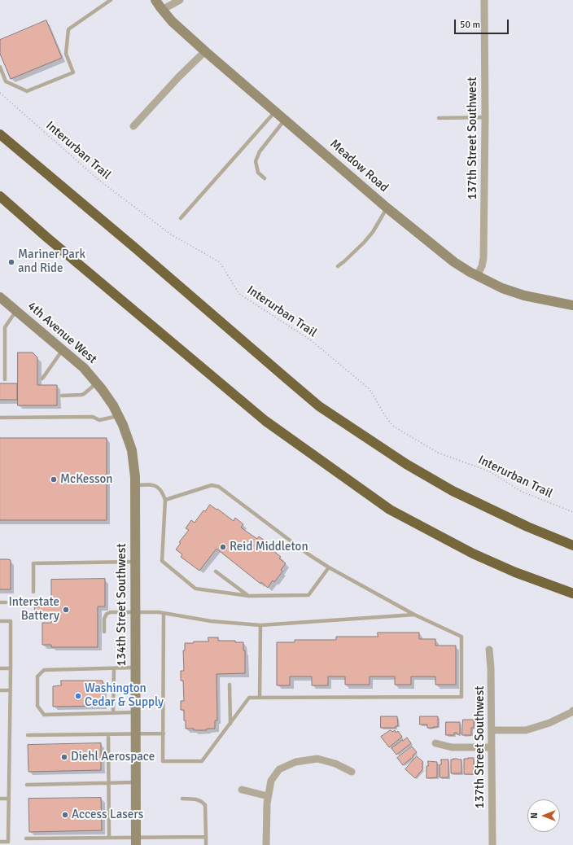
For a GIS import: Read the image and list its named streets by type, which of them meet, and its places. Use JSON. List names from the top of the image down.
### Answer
{
  "streets": {
    "street": [
      "137th Street Southwest",
      "Meadow Road",
      "4th Avenue West",
      "134th Street Southwest"
    ],
    "path": ["Interurban Trail"]
  },
  "crossings": [
    ["137th Street Southwest", "Meadow Road"],
    ["4th Avenue West", "134th Street Southwest"]
  ],
  "places": [
    "Mariner Park and Ride",
    "McKesson",
    "Reid Middleton",
    "Interstate Battery",
    "Washington Cedar & Supply",
    "Diehl Aerospace",
    "Access Lasers"
  ],
  "scale_bar": "50 m",
  "north": "left"
}
